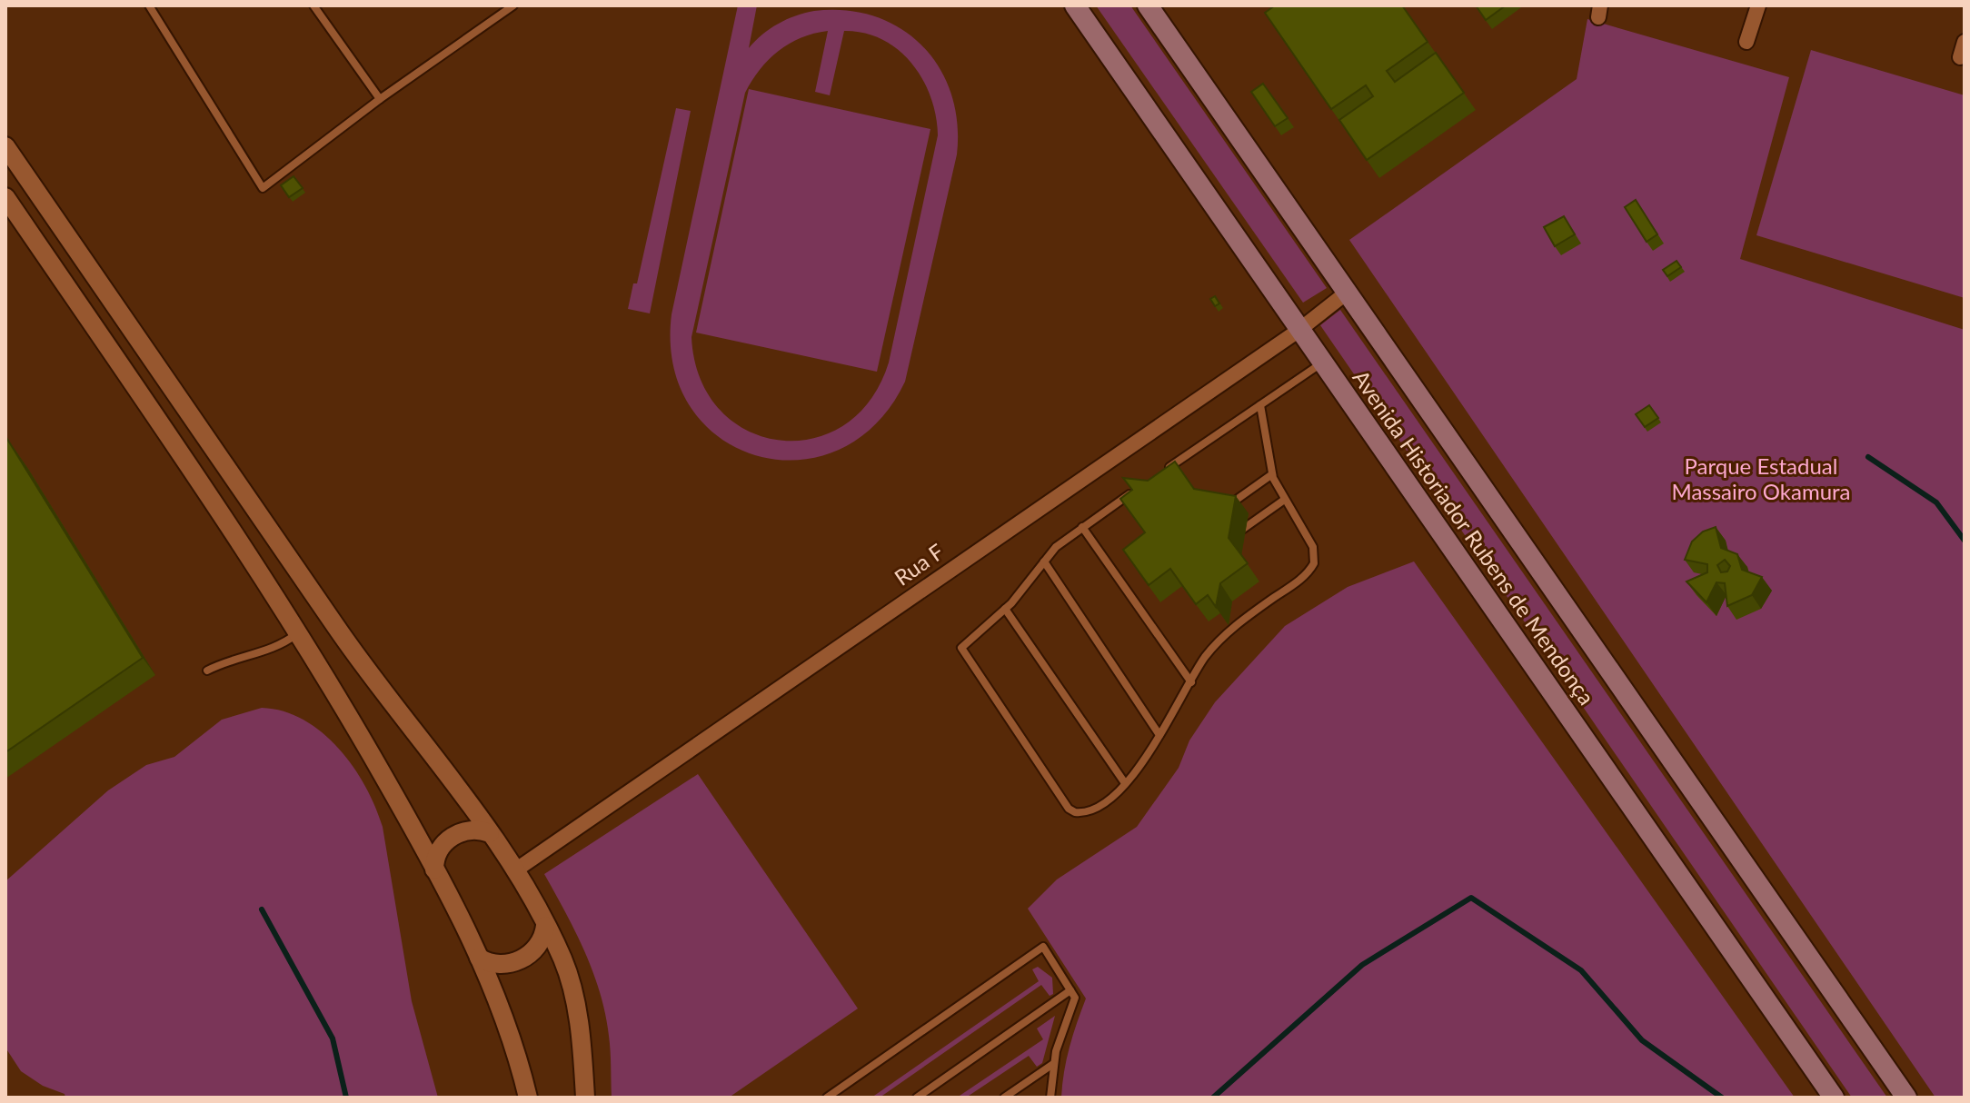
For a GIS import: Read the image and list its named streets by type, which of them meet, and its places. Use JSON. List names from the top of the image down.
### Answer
{
  "streets": {
    "main road": ["Avenida Historiador Rubens de Mendonça"],
    "street": ["Rua F"]
  },
  "crossings": [
    ["Avenida Historiador Rubens de Mendonça", "Rua F"]
  ],
  "parks": ["Parque Estadual Massairo Okamura"]
}
